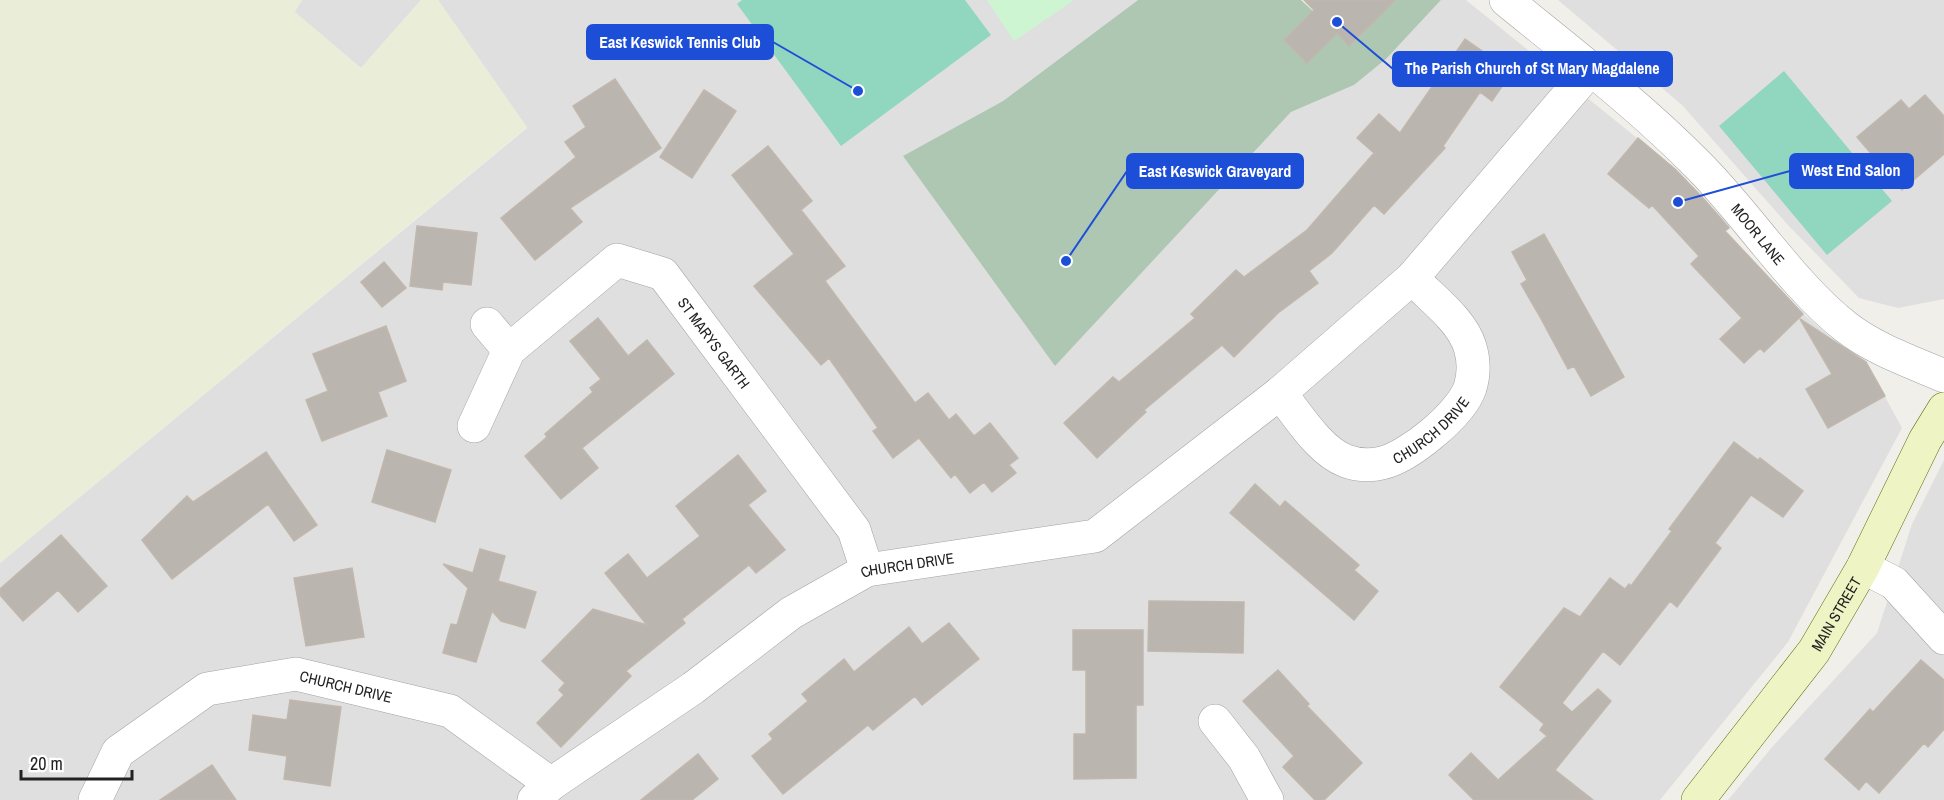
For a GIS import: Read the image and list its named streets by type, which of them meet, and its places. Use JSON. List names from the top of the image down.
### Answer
{
  "streets": {
    "street": [
      "MOOR LANE",
      "ST MARYS GARTH",
      "CHURCH DRIVE",
      "MAIN STREET"
    ]
  },
  "crossings": [
    ["MOOR LANE", "CHURCH DRIVE"],
    ["ST MARYS GARTH", "CHURCH DRIVE"]
  ],
  "places": [
    "The Parish Church of St Mary Magdalene",
    "East Keswick Tennis Club",
    "West End Salon",
    "East Keswick Graveyard"
  ],
  "scale_bar": "20 m"
}
